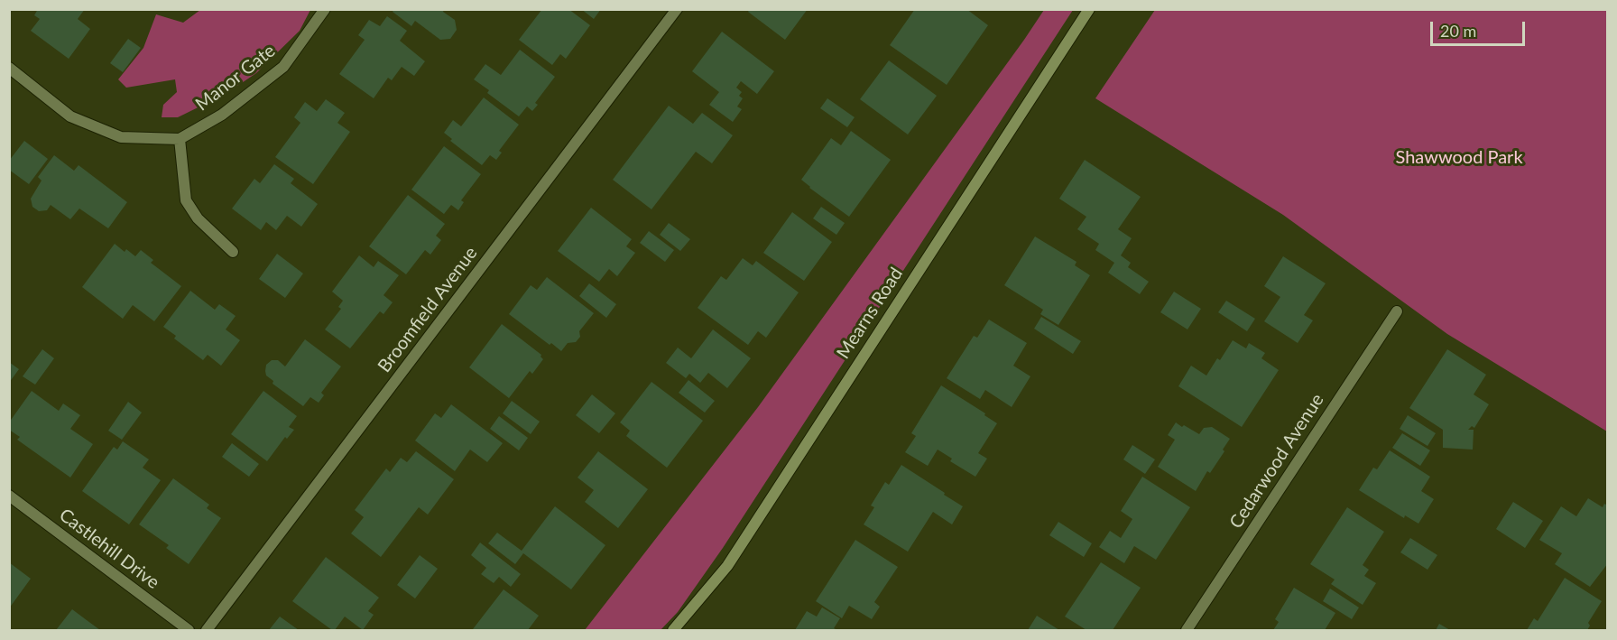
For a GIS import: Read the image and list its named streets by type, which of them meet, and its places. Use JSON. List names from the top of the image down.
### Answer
{
  "streets": {
    "street": [
      "Manor Gate",
      "Broomfield Avenue",
      "Mearns Road",
      "Cedarwood Avenue",
      "Castlehill Drive"
    ]
  },
  "parks": ["Shawwood Park"],
  "scale_bar": "20 m"
}
